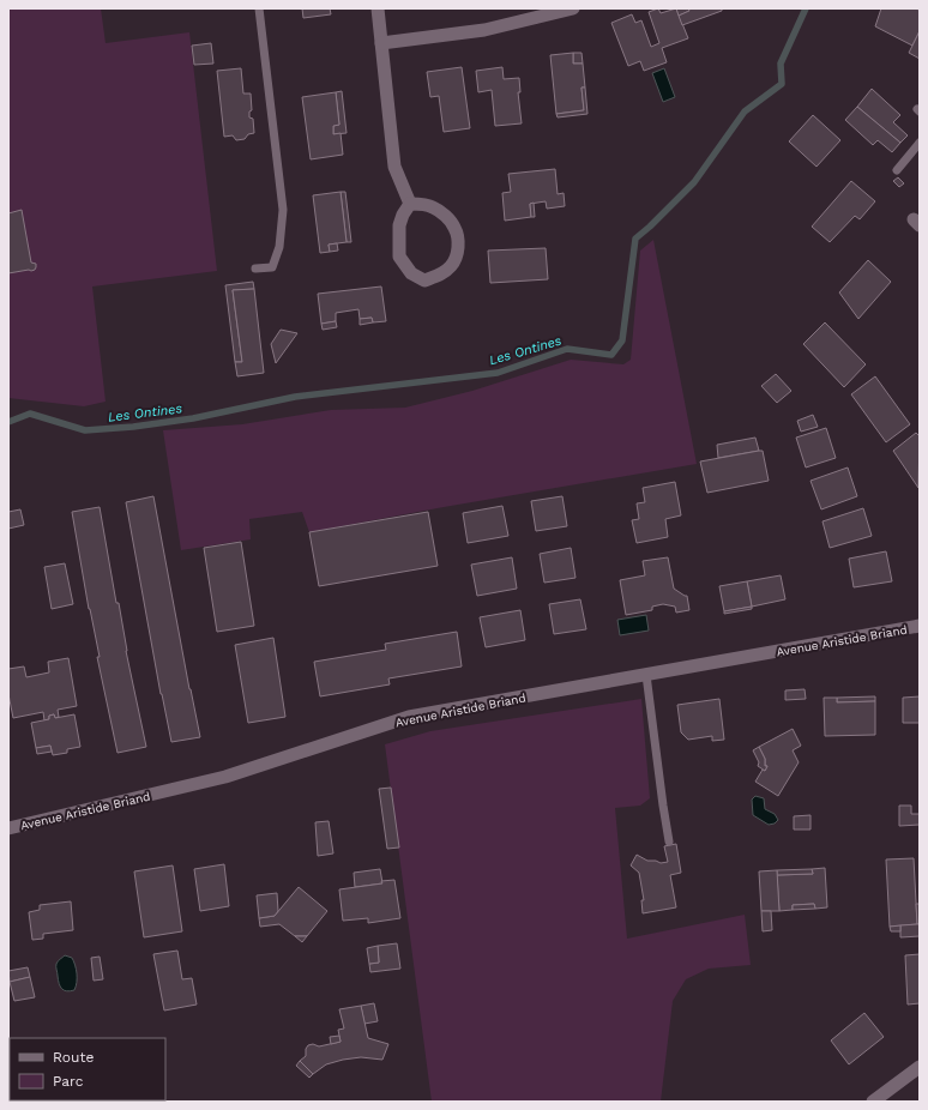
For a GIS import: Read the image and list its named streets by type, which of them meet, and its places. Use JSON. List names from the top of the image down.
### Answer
{
  "streets": {
    "street": ["Avenue Aristide Briand"]
  },
  "water": ["Les Ontines"],
  "legend": ["Route", "Parc"]
}
